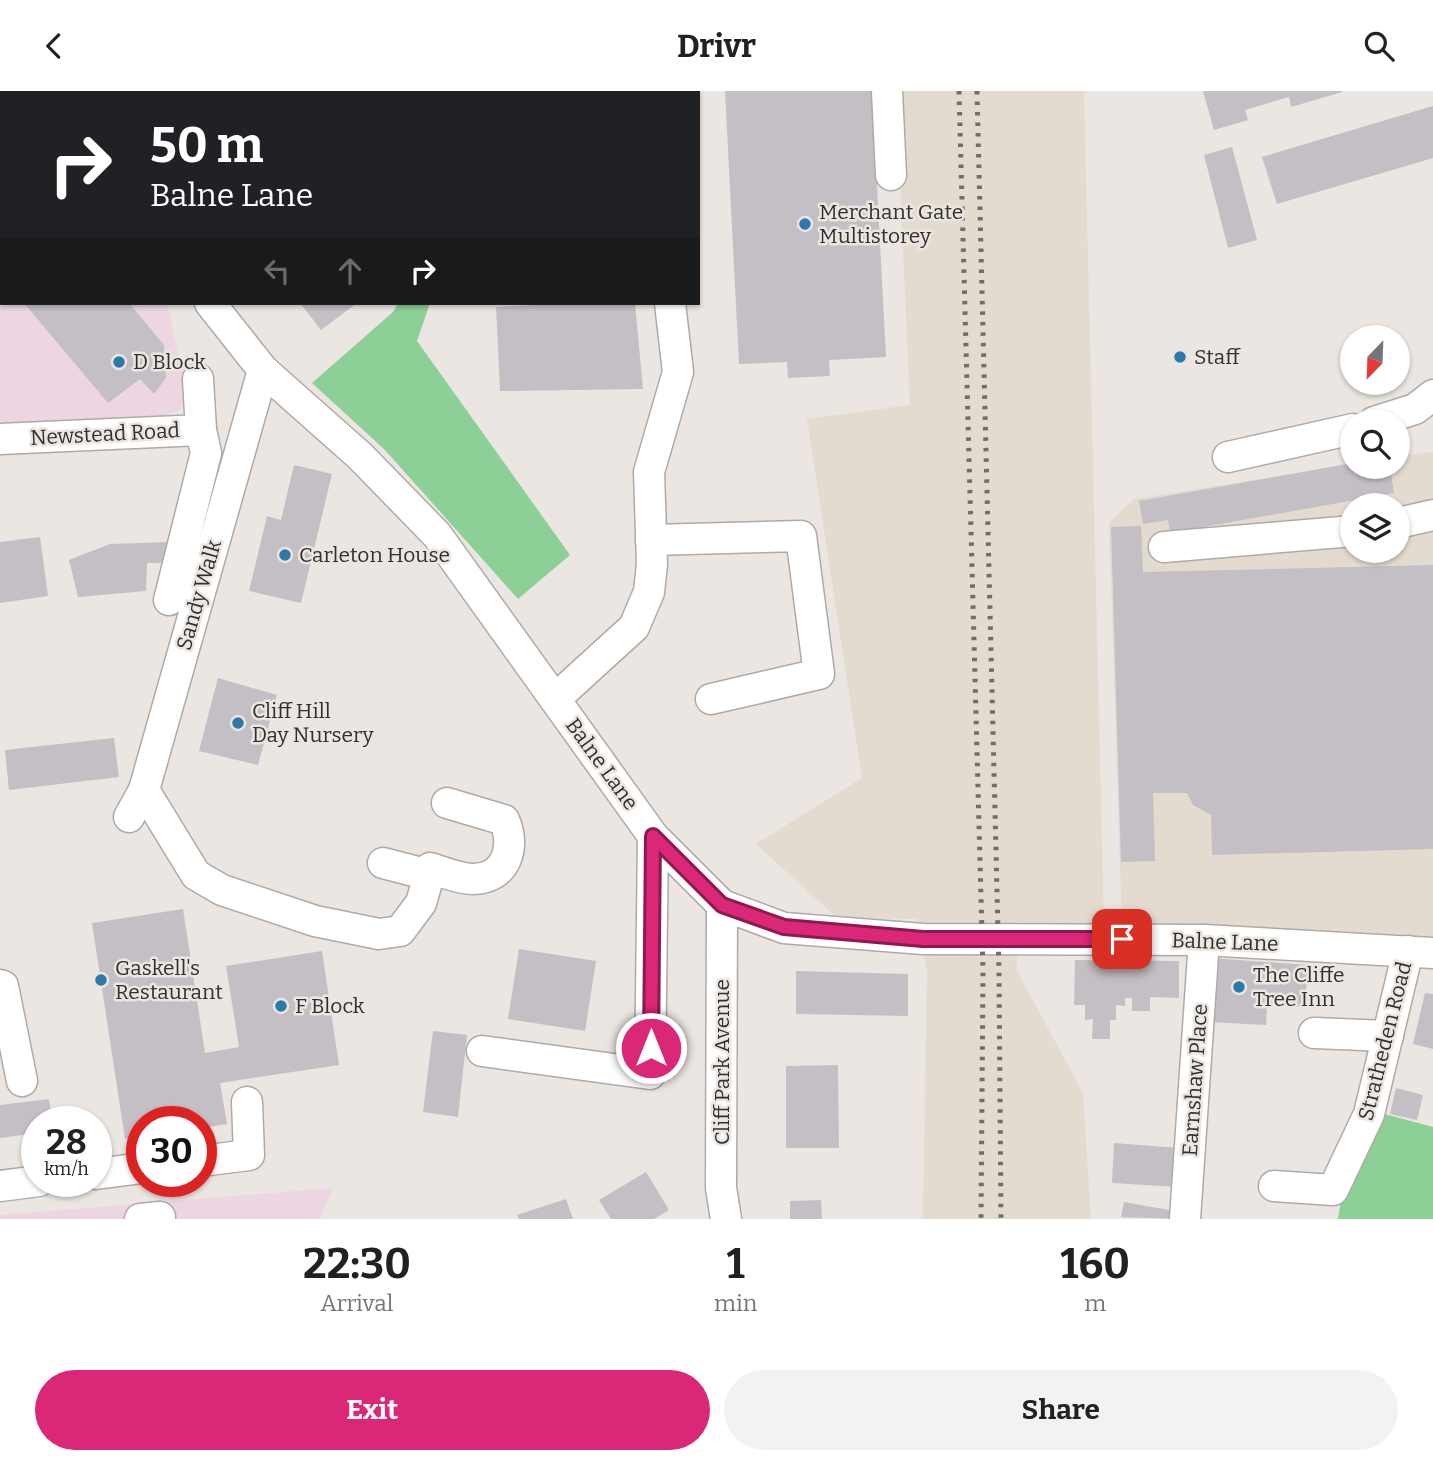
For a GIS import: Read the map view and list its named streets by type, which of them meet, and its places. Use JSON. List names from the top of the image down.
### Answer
{
  "streets": {
    "street": [
      "Newstead Road",
      "Sandy Walk",
      "Balne Lane",
      "Stratheden Road",
      "Cliff Park Avenue",
      "Earnshaw Place"
    ]
  },
  "crossings": [
    ["Sandy Walk", "Balne Lane"],
    ["Balne Lane", "Stratheden Road"],
    ["Balne Lane", "Cliff Park Avenue"],
    ["Balne Lane", "Earnshaw Place"]
  ],
  "places": [
    "Merchant Gate Multistorey",
    "Staff",
    "D Block",
    "Carleton House",
    "Cliff Hill Day Nursery",
    "Gaskell's Restaurant",
    "The Cliffe Tree Inn",
    "F Block"
  ],
  "north": "bottom left",
  "page": {
    "header": "Drivr",
    "turn": ["50 m", "Balne Lane"],
    "speed": "28 km/h",
    "limit": "30",
    "eta": [
      "22:30",
      "Arrival",
      "1",
      "min",
      "160",
      "m"
    ],
    "buttons": ["Exit", "Share"]
  }
}
